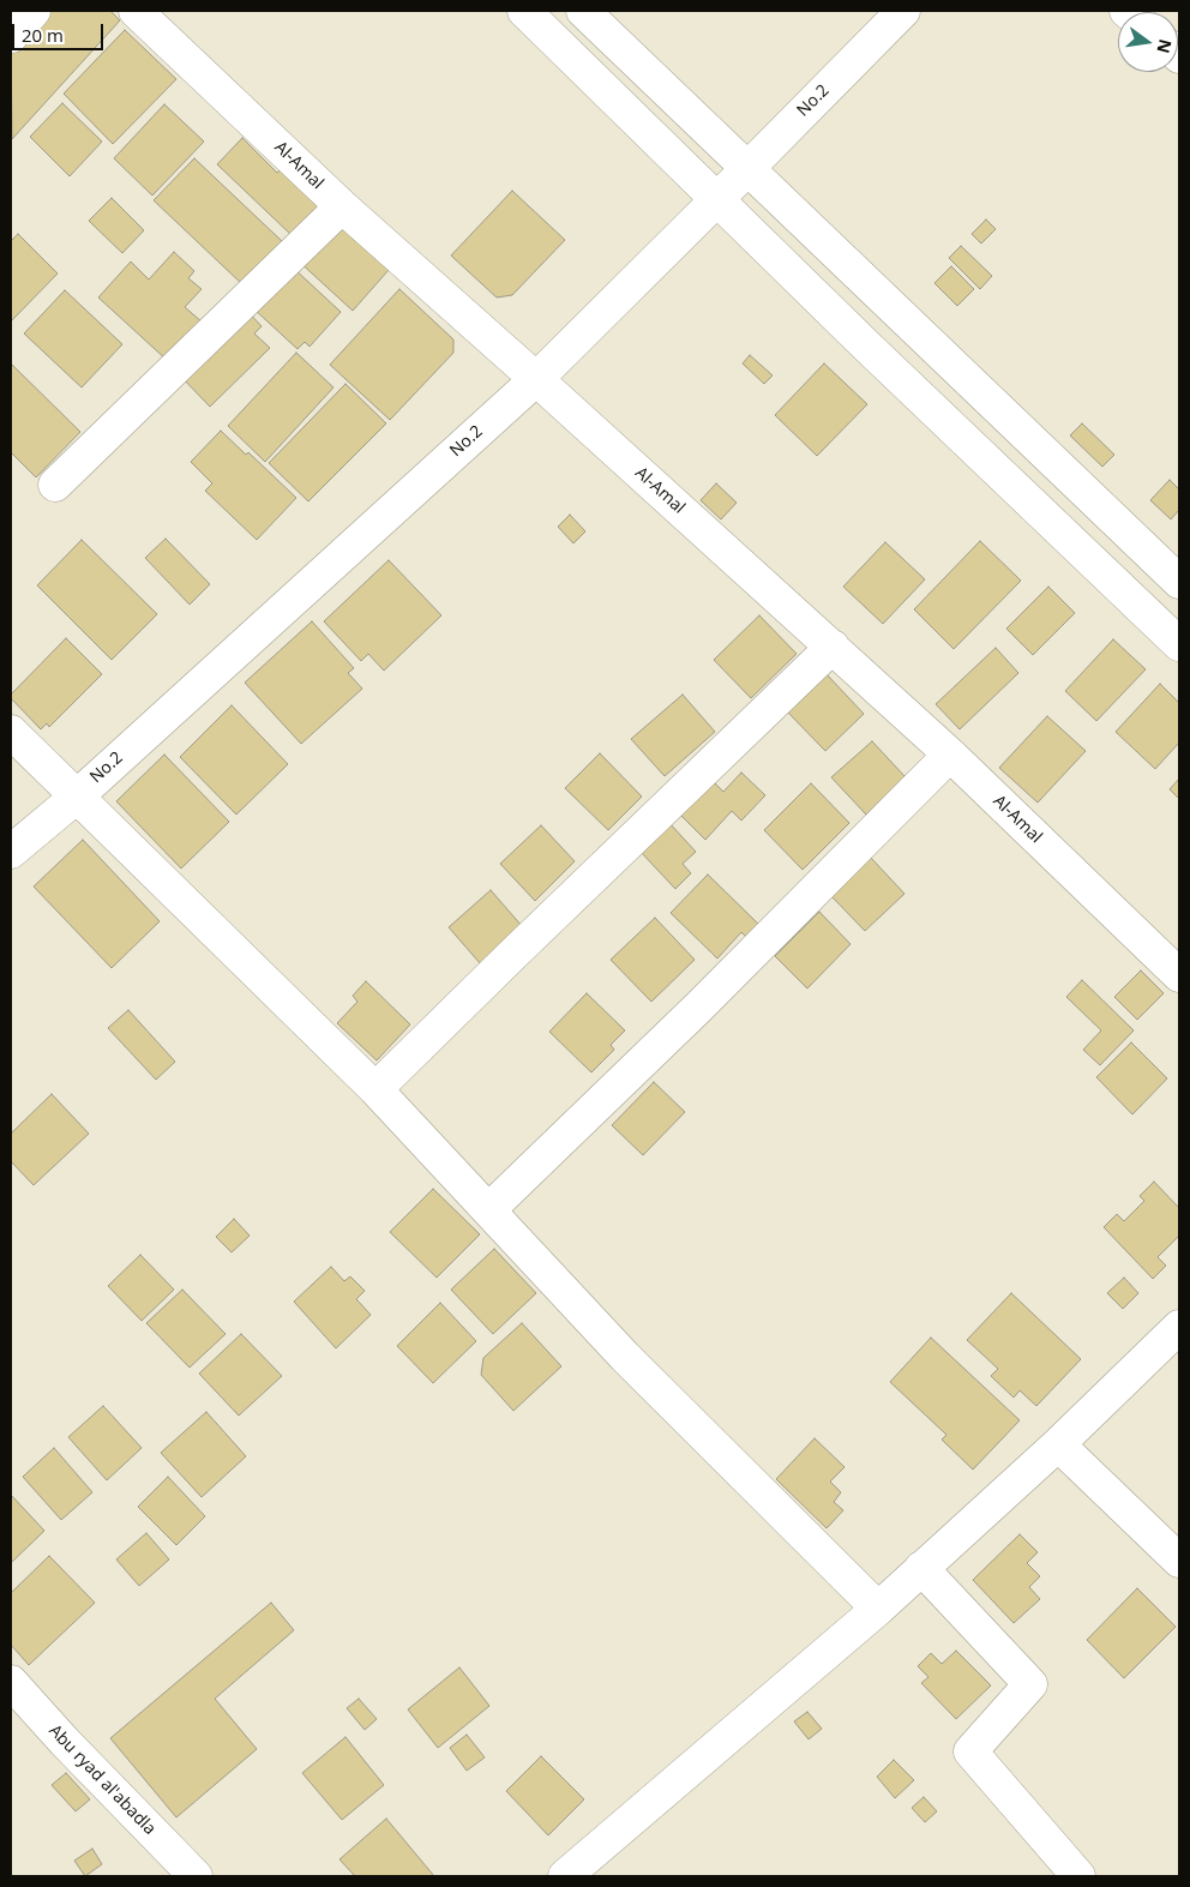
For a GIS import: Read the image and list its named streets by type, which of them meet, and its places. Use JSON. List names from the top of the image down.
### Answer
{
  "streets": {
    "street": ["No.2", "Al-Amal", "Abu ryad al'abadla"]
  },
  "crossings": [
    ["No.2", "Al-Amal"]
  ],
  "scale_bar": "20 m",
  "north": "right"
}
